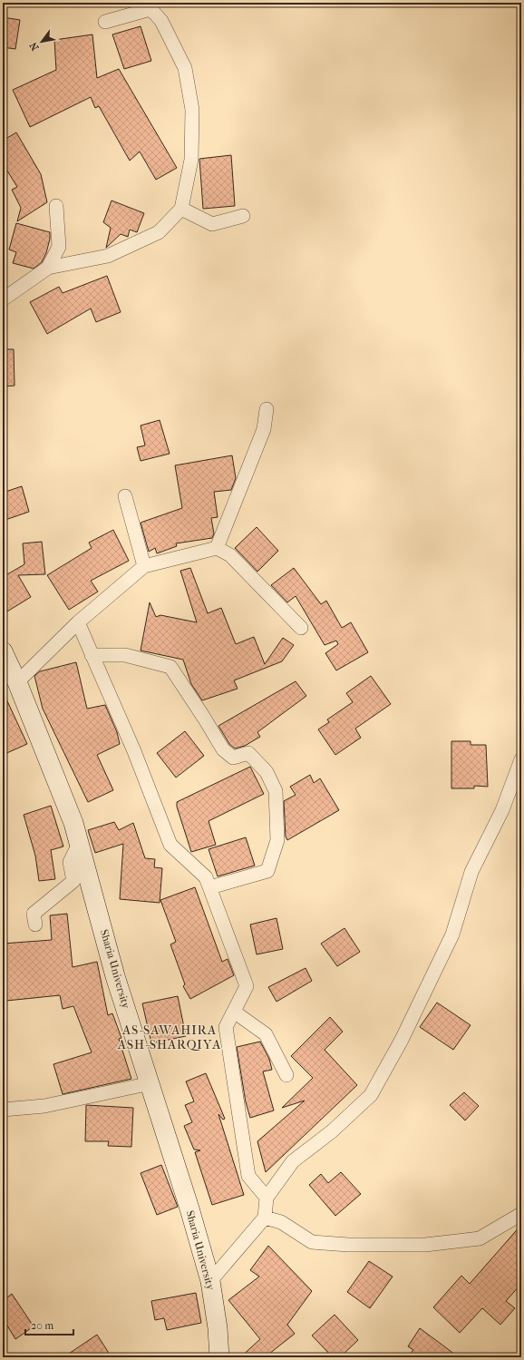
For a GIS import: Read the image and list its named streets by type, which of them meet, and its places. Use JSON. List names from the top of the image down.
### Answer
{
  "streets": {
    "main road": ["Sharia University"]
  },
  "districts": ["AS-SAWAHIRA ASH-SHARQIYA"],
  "scale_bar": "20 m",
  "north": "bottom left"
}
